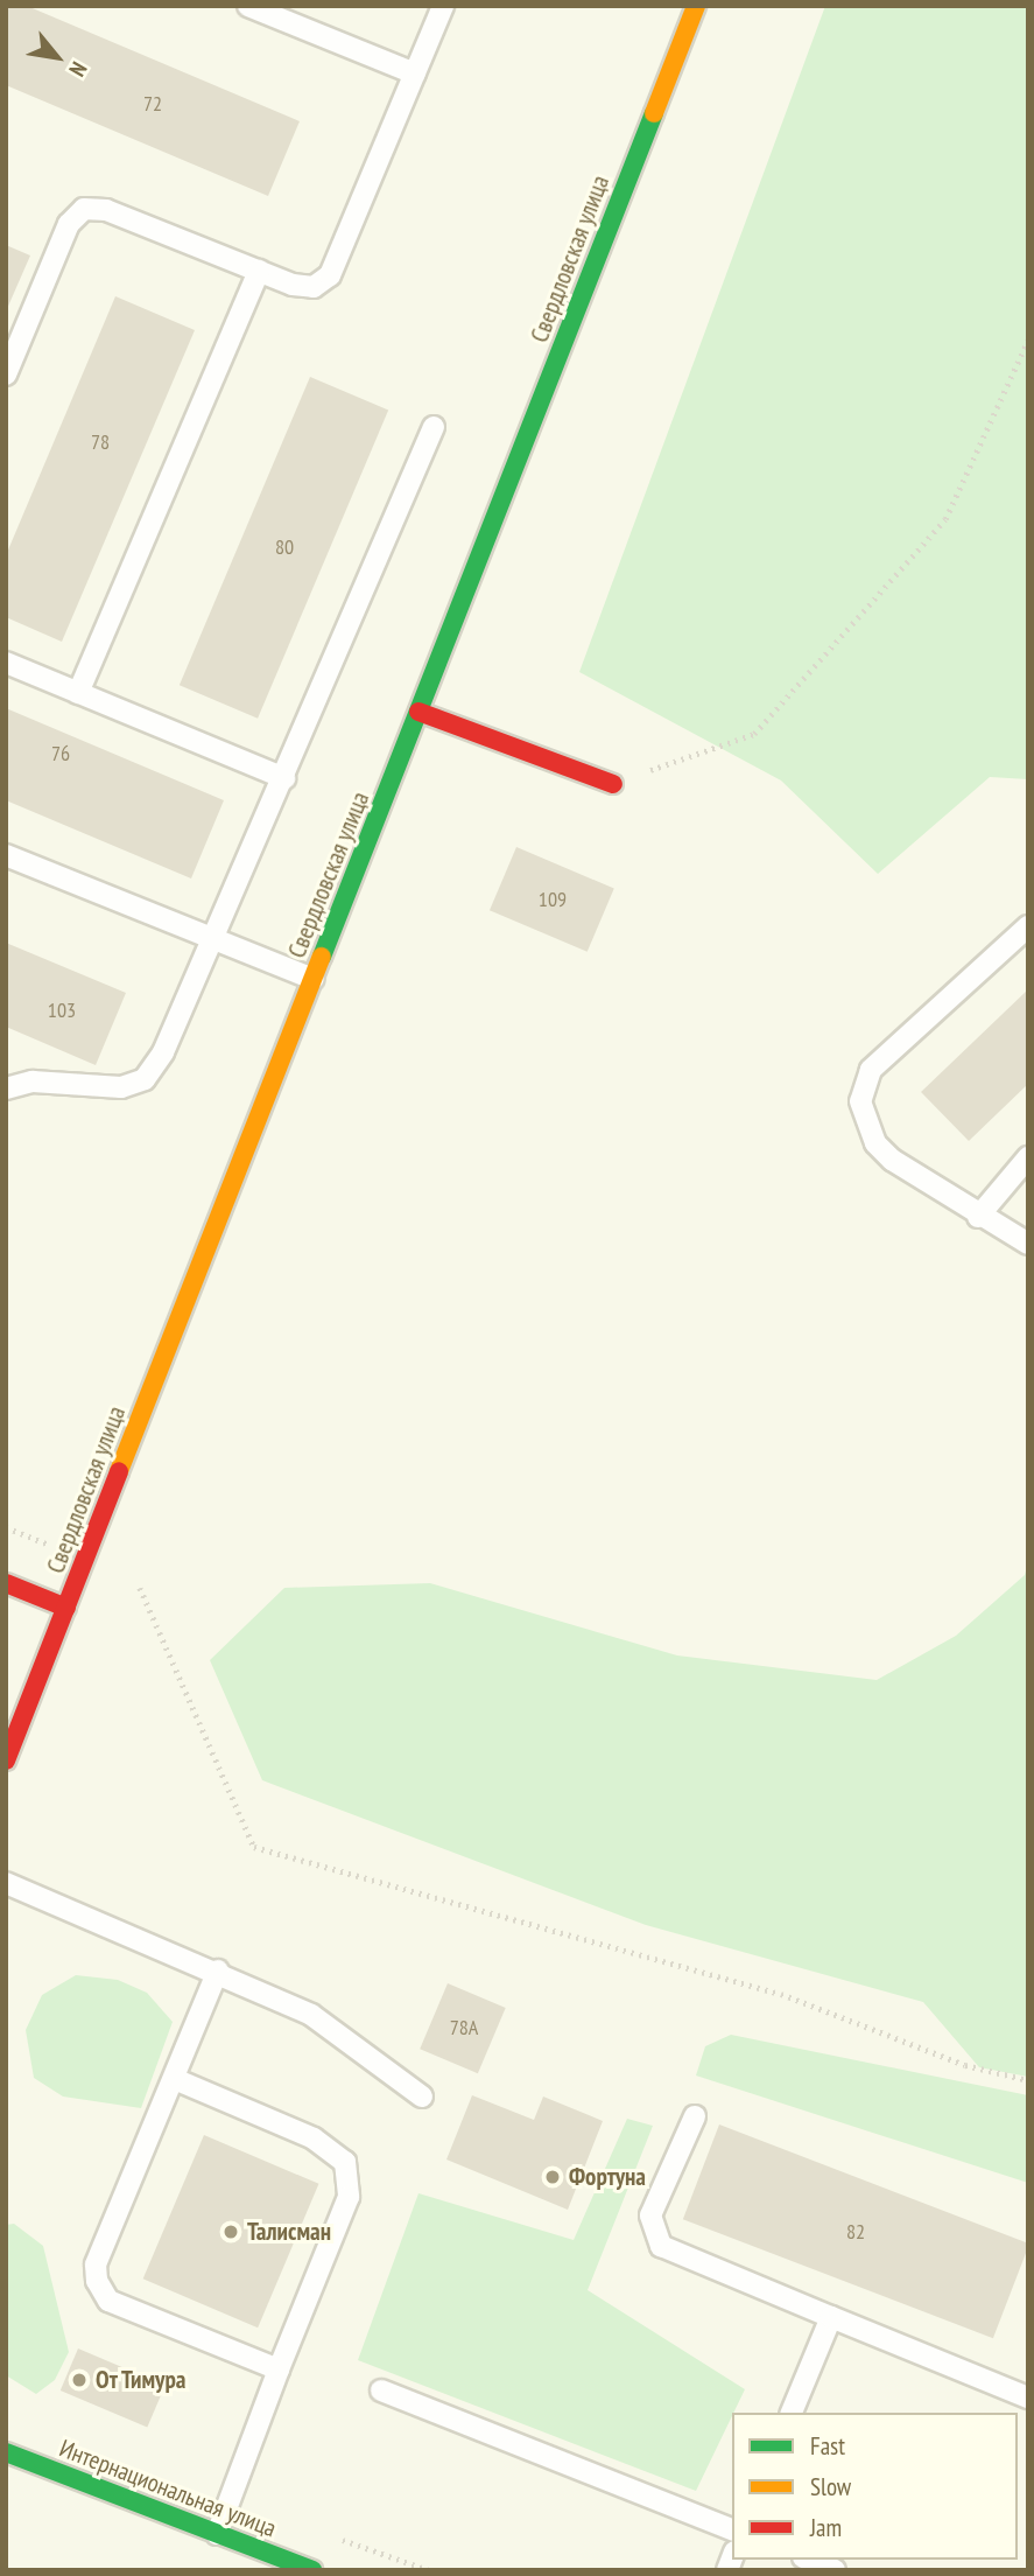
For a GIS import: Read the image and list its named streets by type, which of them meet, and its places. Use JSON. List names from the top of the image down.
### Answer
{
  "streets": {
    "main road": ["Свердловская улица", "Интернациональная улица"]
  },
  "places": ["Фортуна", "Талисман", "От Тимура"],
  "house_numbers": [
    "72",
    "78",
    "80",
    "76",
    "109",
    "103",
    "78А",
    "82"
  ],
  "legend": ["Fast", "Slow", "Jam"],
  "north": "bottom right"
}
